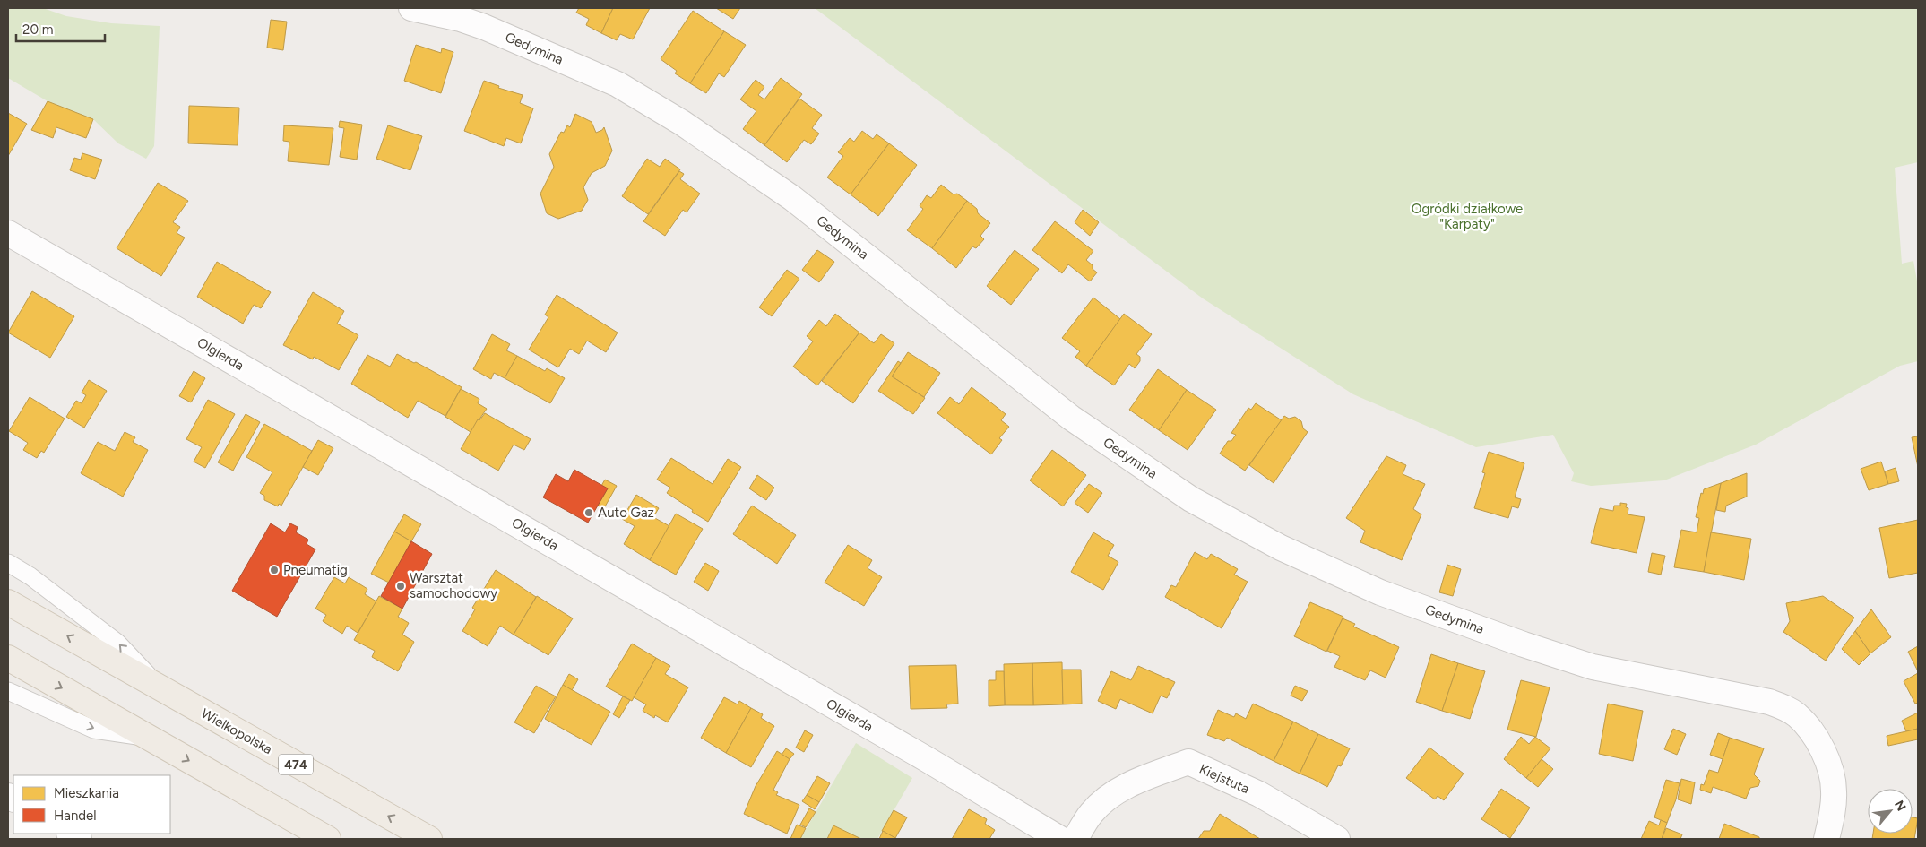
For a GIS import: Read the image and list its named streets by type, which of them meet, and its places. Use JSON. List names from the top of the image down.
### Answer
{
  "streets": {
    "main road": ["Wielkopolska", "474"],
    "street": ["Gedymina", "Olgierda", "Kiejstuta"]
  },
  "one_way": ["Wielkopolska"],
  "parks": ["Ogródki działkowe \"Karpaty\""],
  "places": ["Auto Gaz", "Pneumatig", "Warsztat samochodowy"],
  "legend": ["Mieszkania", "Handel"],
  "scale_bar": "20 m",
  "north": "top right"
}
